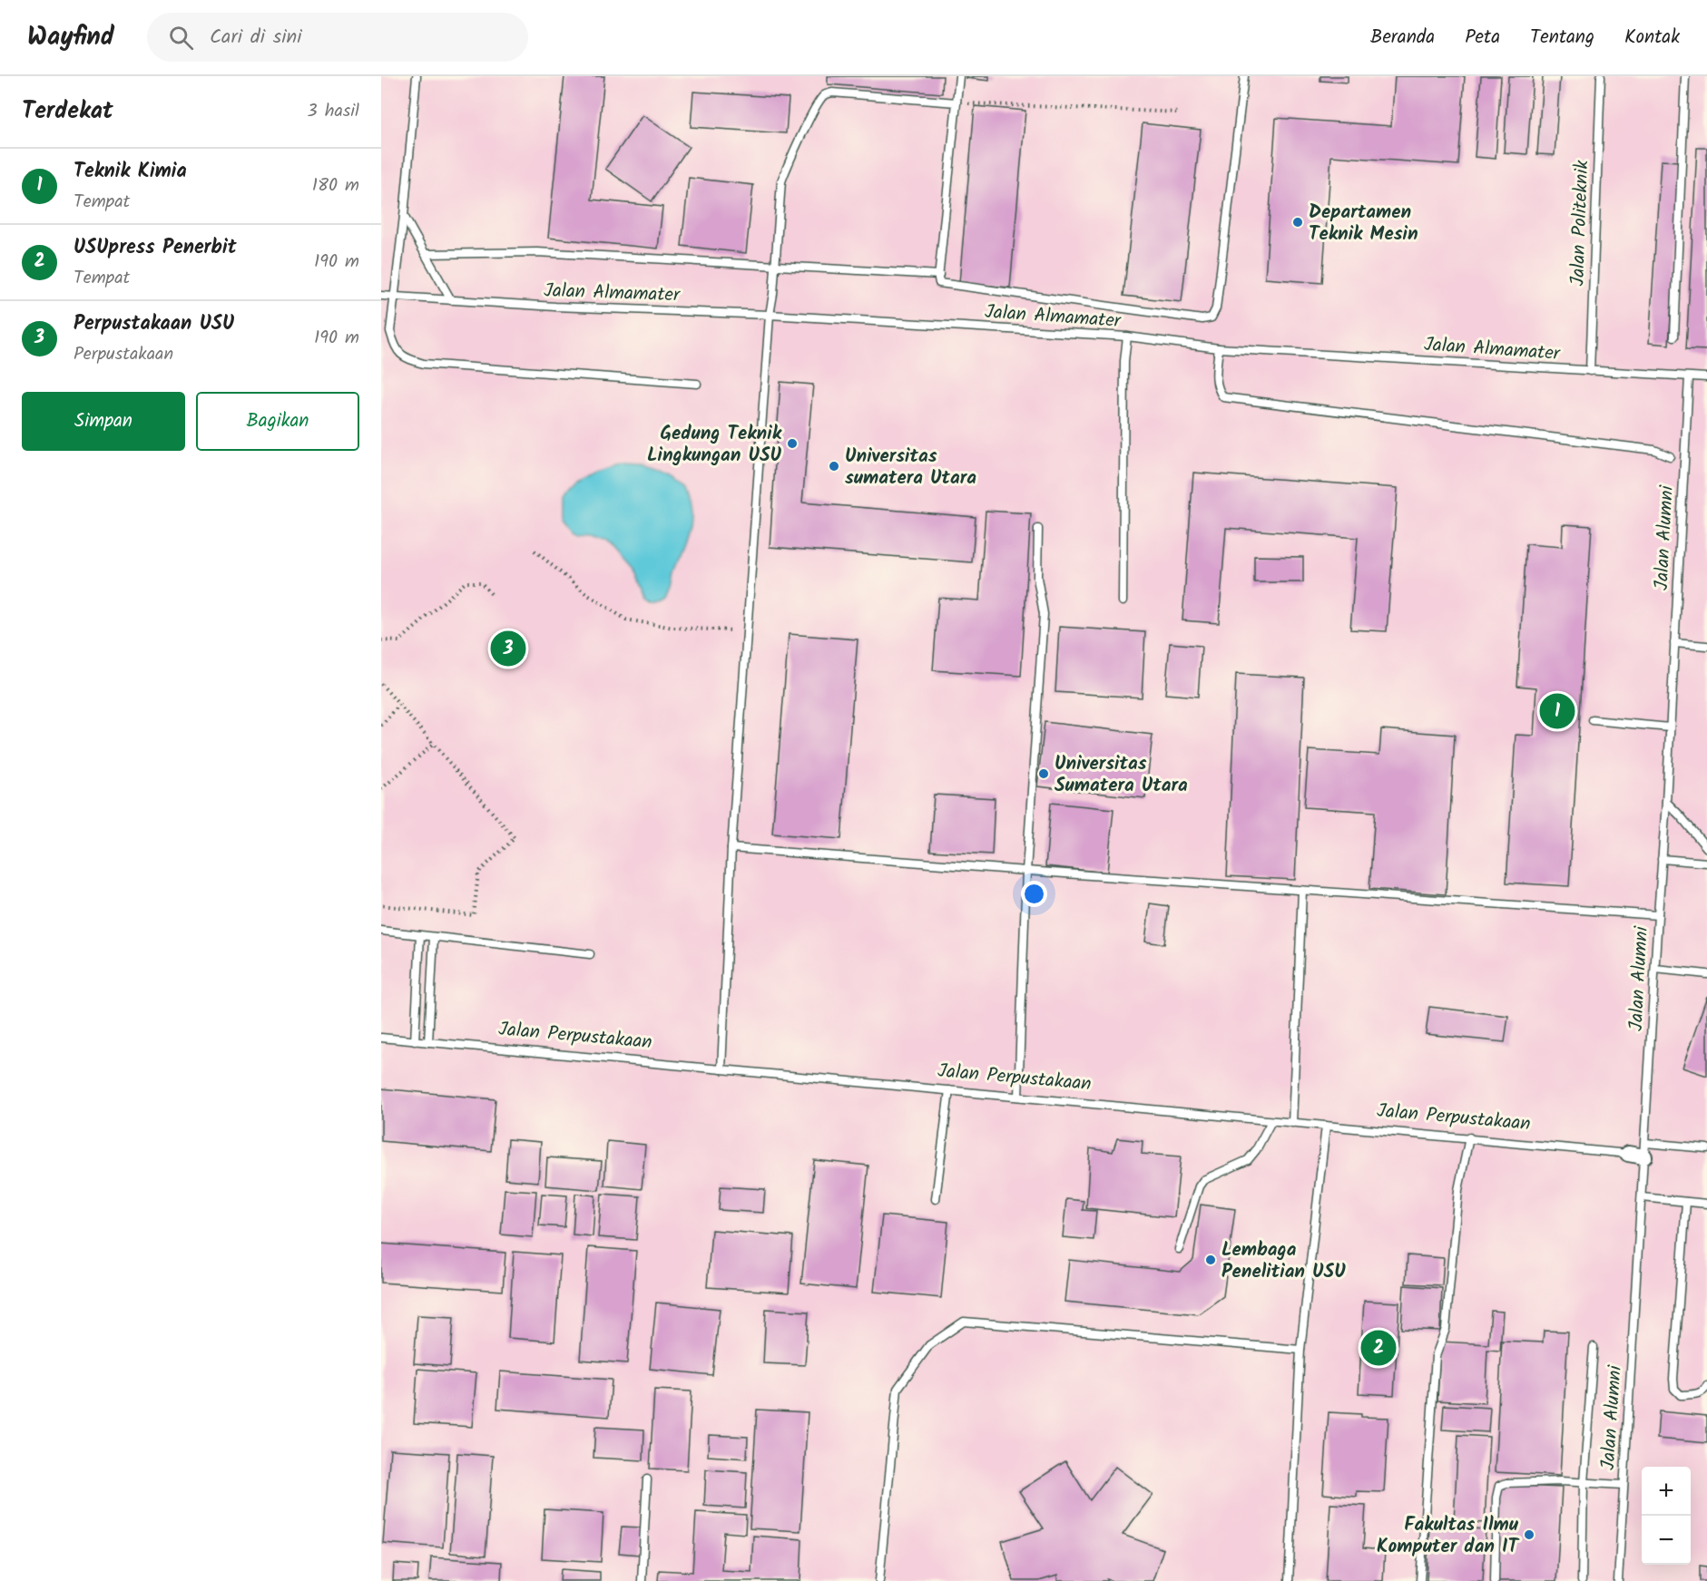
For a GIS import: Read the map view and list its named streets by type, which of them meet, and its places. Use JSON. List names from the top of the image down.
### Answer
{
  "streets": {
    "street": ["Jalan Perpustakaan"],
    "lane": ["Jalan Politeknik", "Jalan Almamater", "Jalan Alumni"]
  },
  "crossings": [
    ["Jalan Politeknik", "Jalan Almamater"],
    ["Jalan Almamater", "Jalan Alumni"],
    ["Jalan Alumni", "Jalan Perpustakaan"]
  ],
  "places": [
    "Departamen Teknik Mesin",
    "Gedung Teknik Lingkungan USU",
    "Universitas sumatera Utara",
    "Universitas Sumatera Utara",
    "Lembaga Penelitian USU",
    "Fakultas Ilmu Komputer dan IT"
  ],
  "page": {
    "header": "Wayfind",
    "search": "Cari di sini",
    "nav": [
      "Beranda",
      "Peta",
      "Tentang",
      "Kontak"
    ],
    "heading": ["Terdekat", "3 hasil"],
    "list": [
      {
        "mark": "1",
        "name": "Teknik Kimia",
        "note": "Tempat",
        "value": "180 m"
      },
      {
        "mark": "2",
        "name": "USUpress Penerbit",
        "note": "Tempat",
        "value": "190 m"
      },
      {
        "mark": "3",
        "name": "Perpustakaan USU",
        "note": "Perpustakaan",
        "value": "190 m"
      }
    ],
    "buttons": ["Simpan", "Bagikan"],
    "pins": ["3", "1", "2"],
    "map_buttons": ["+", "−"]
  }
}
